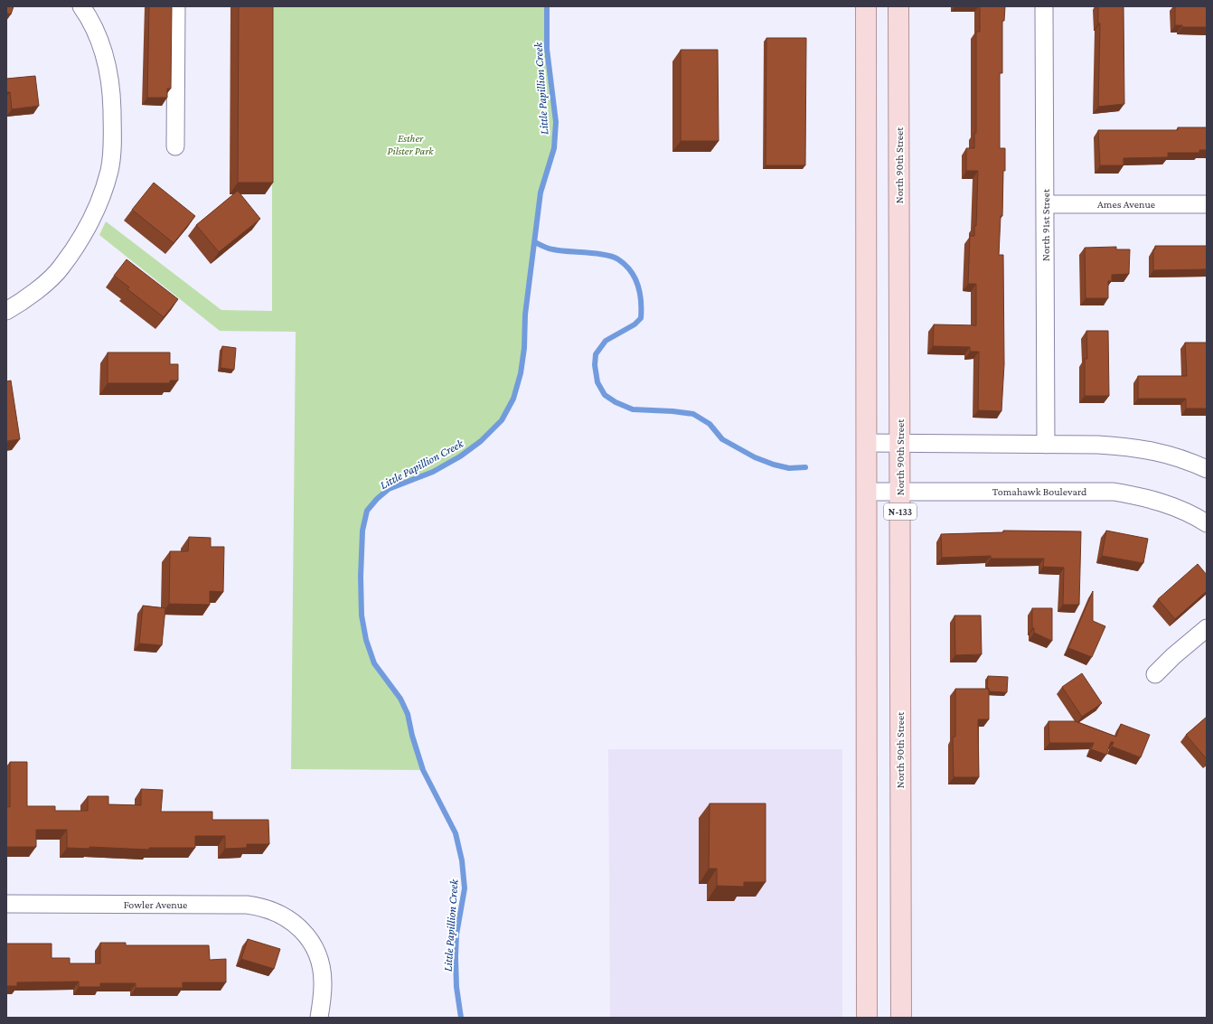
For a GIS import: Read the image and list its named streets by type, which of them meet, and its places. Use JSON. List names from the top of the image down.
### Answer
{
  "streets": {
    "main road": ["North 90th Street", "N-133"],
    "street": [
      "Ames Avenue",
      "North 91st Street",
      "Tomahawk Boulevard",
      "Fowler Avenue"
    ]
  },
  "crossings": [
    ["North 90th Street", "Tomahawk Boulevard"],
    ["Ames Avenue", "North 91st Street"]
  ],
  "water": ["Little Papillion Creek"],
  "parks": ["Esther Pilster Park"]
}
